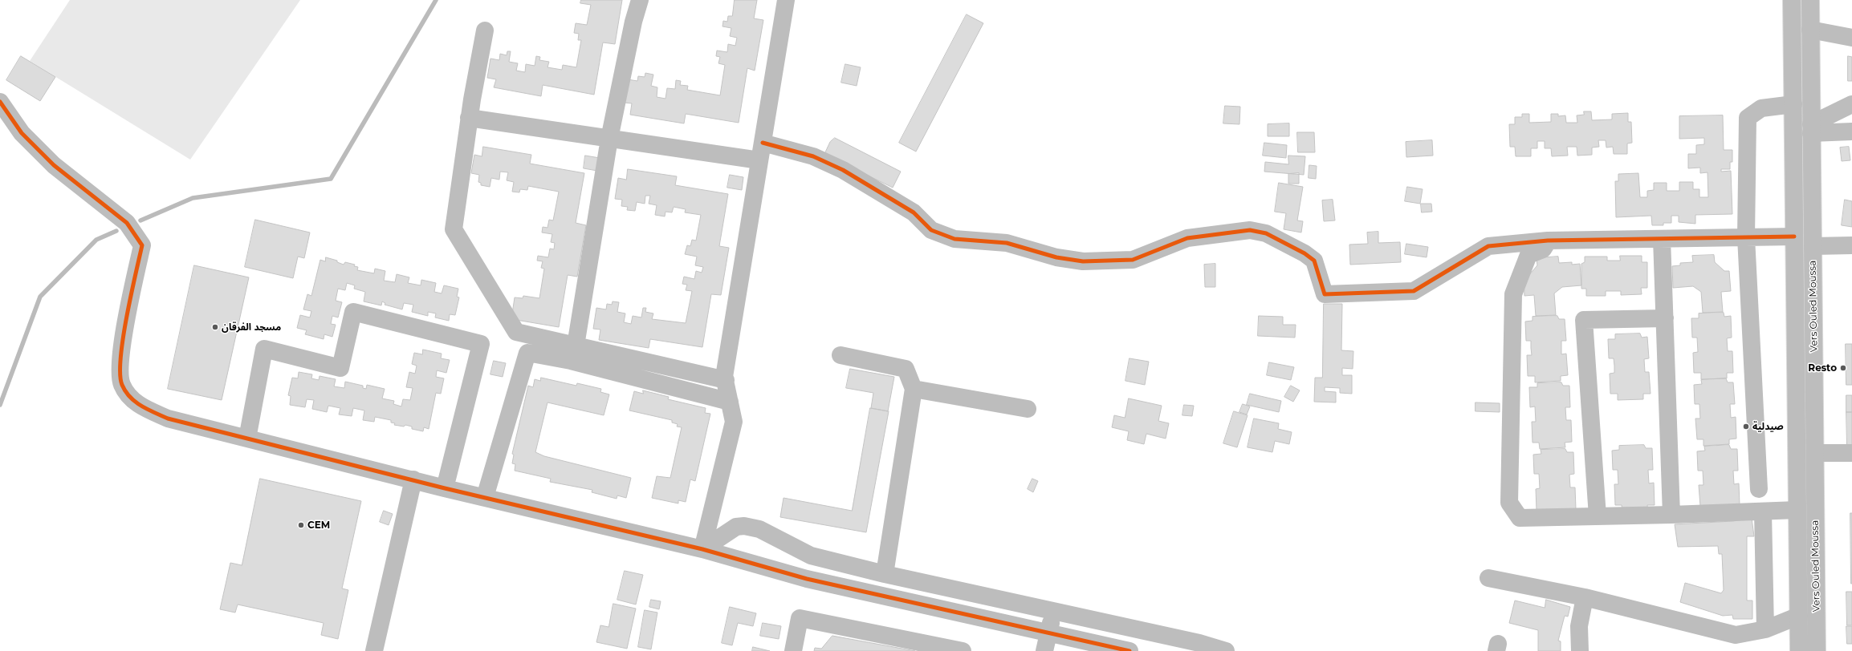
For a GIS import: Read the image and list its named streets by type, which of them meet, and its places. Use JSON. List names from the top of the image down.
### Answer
{
  "streets": {
    "main road": ["Vers Ouled Moussa"]
  },
  "places": [
    "مسجد الفرقان",
    "Resto",
    "صيدلية",
    "CEM"
  ]
}
